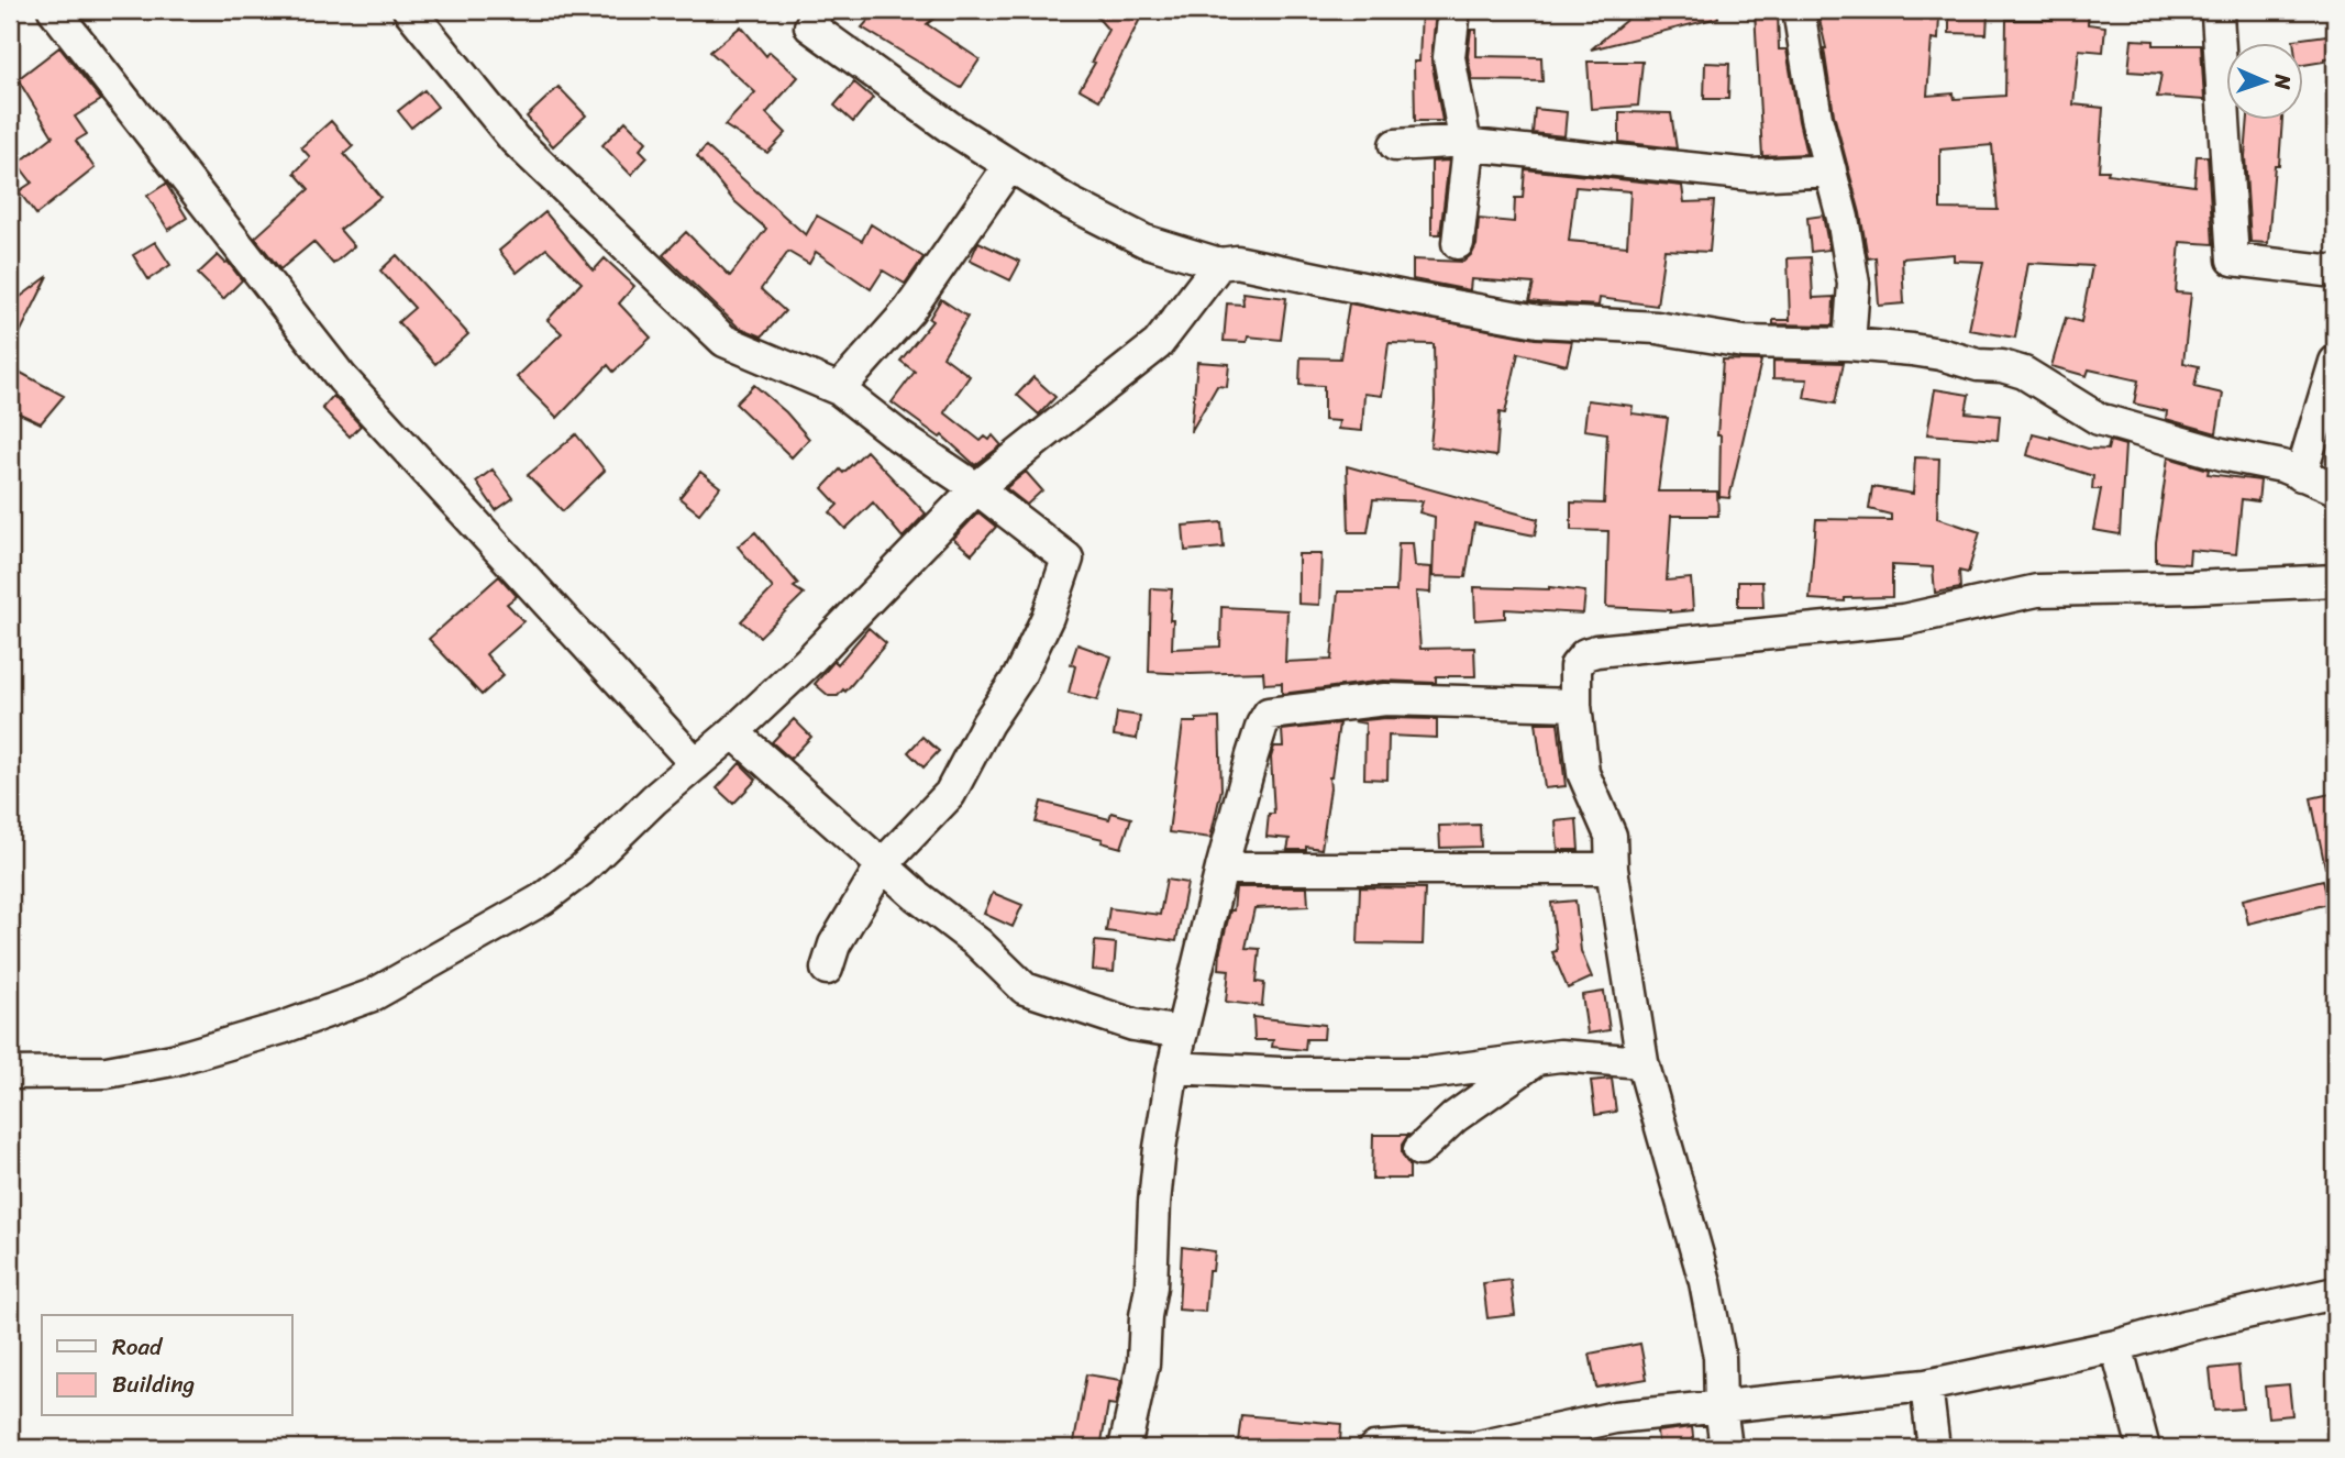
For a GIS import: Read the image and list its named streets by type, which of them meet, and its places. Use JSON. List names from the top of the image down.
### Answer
{
  "legend": ["Road", "Building"],
  "north": "right"
}
